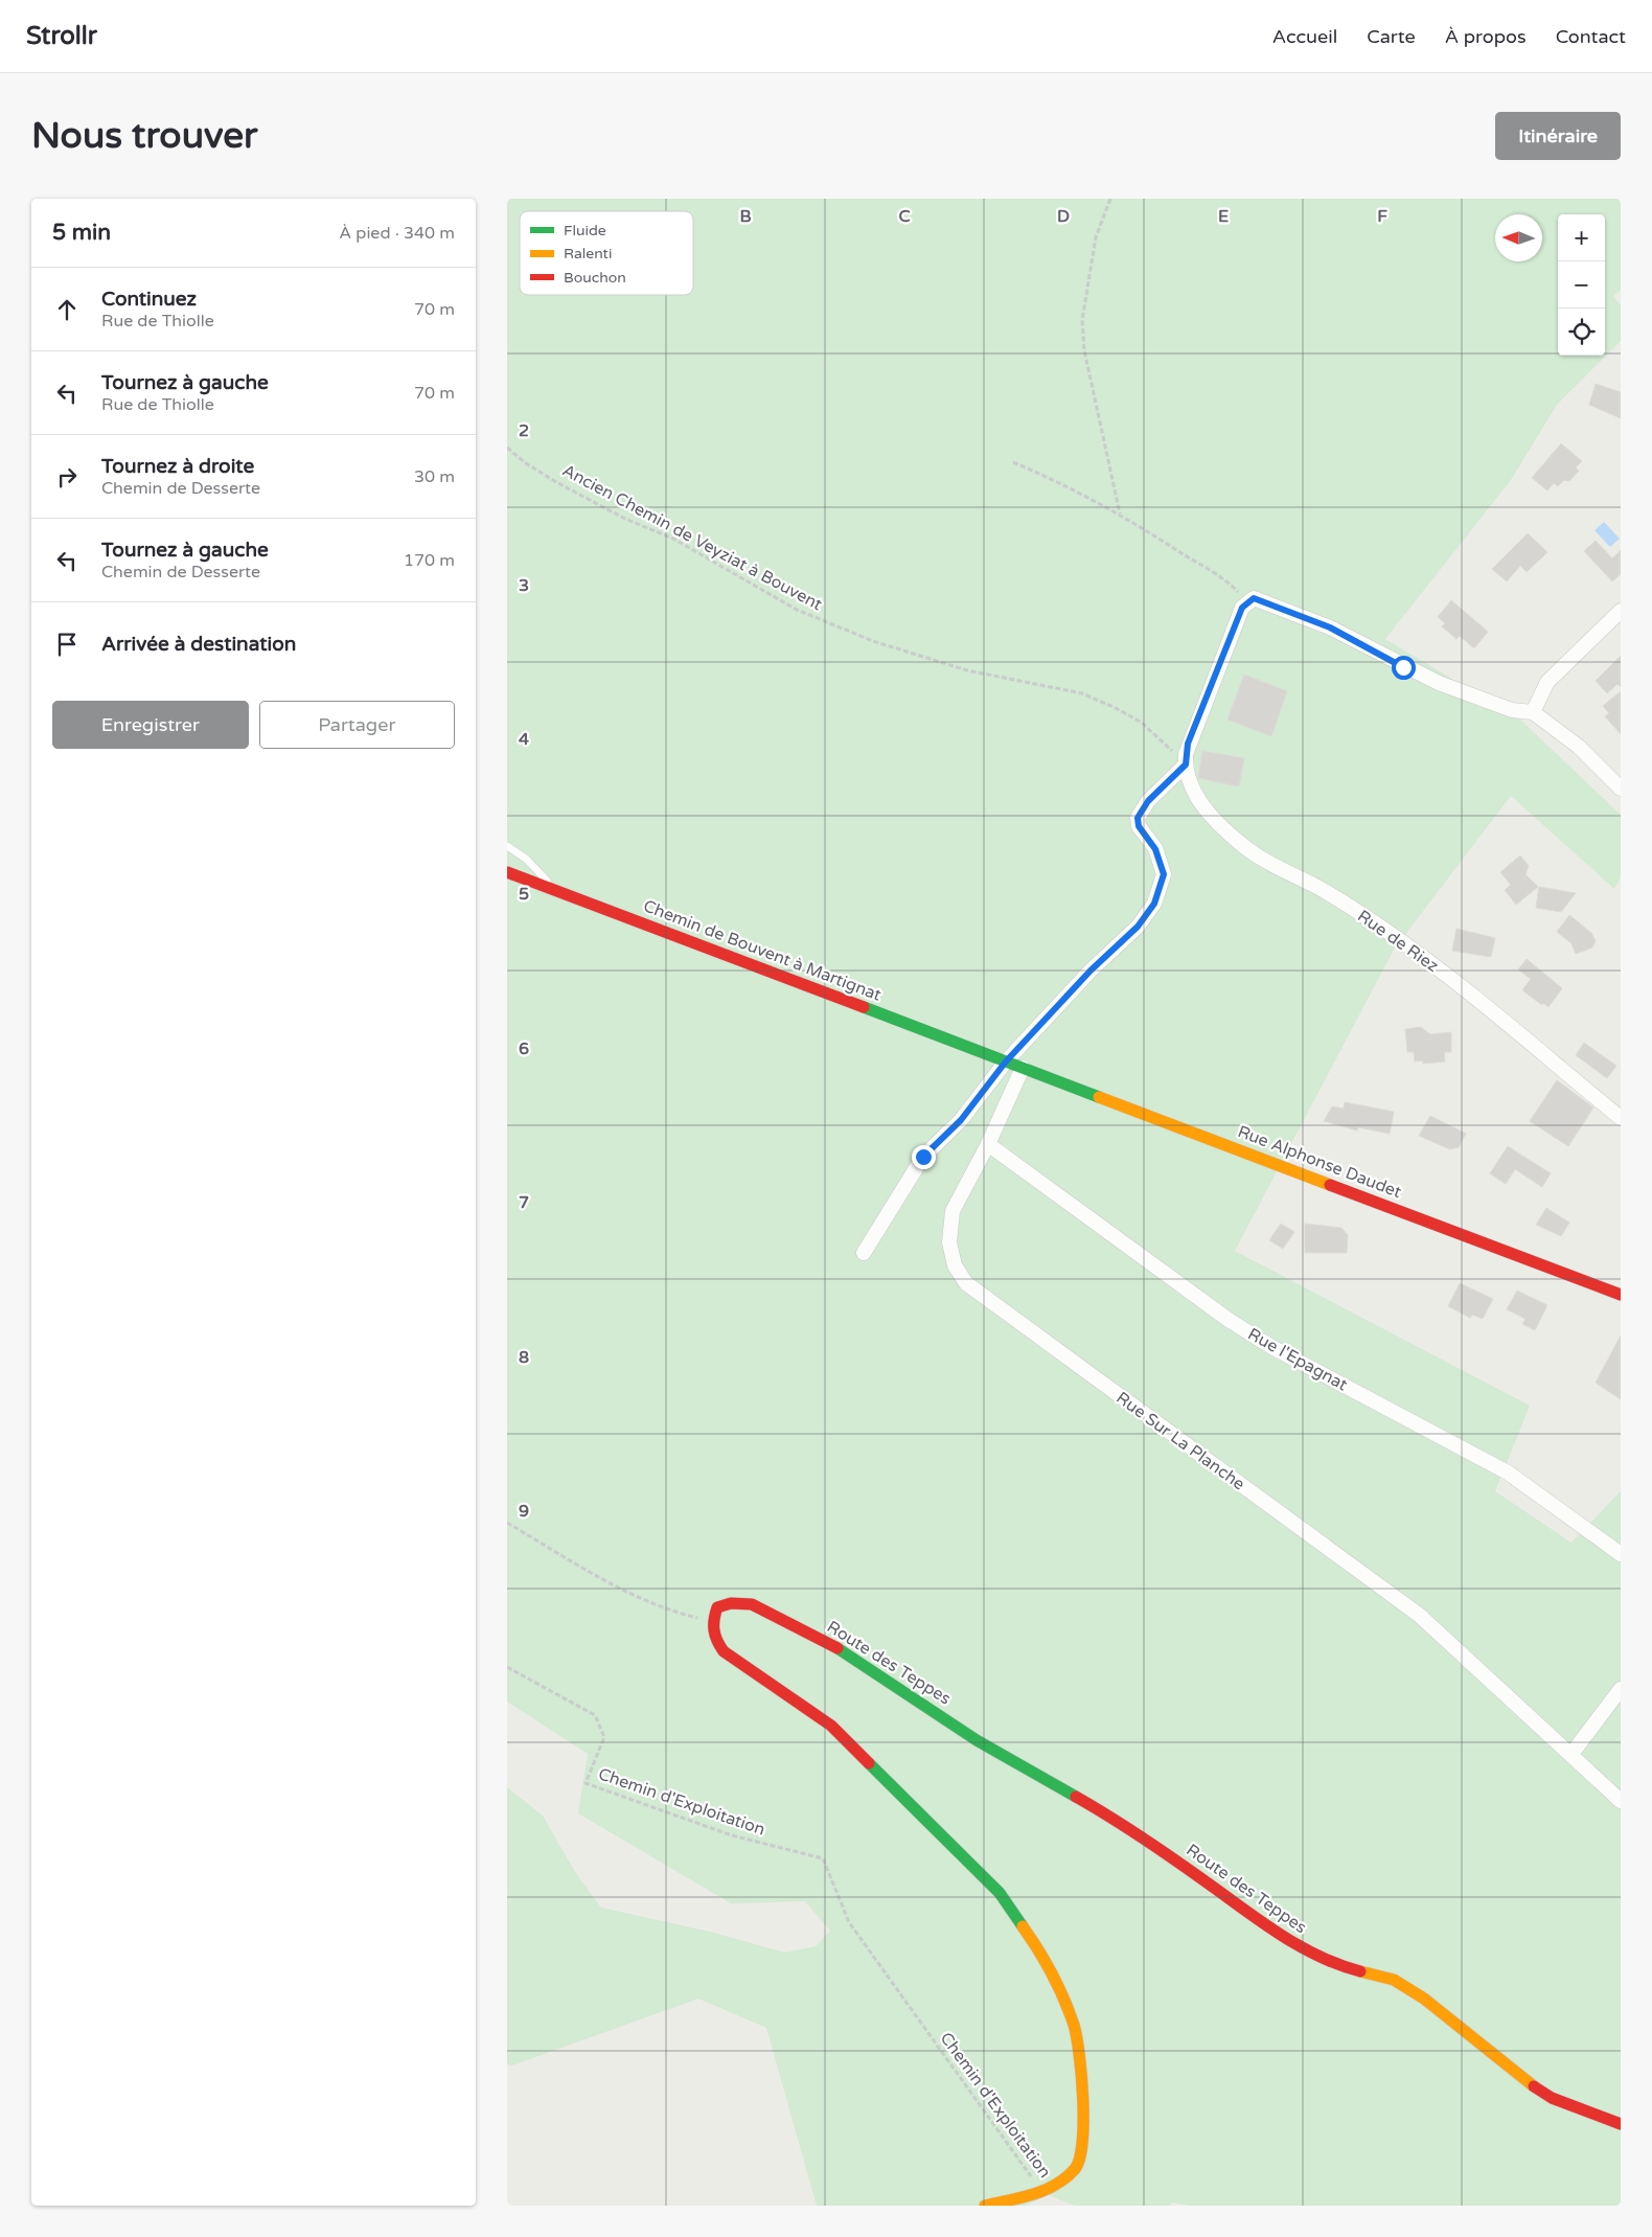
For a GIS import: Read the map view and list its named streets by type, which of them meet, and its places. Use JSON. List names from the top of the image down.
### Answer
{
  "streets": {
    "street": [
      "Rue de Riez",
      "Chemin de Bouvent à Martignat",
      "Rue Alphonse Daudet",
      "Rue l'Epagnat",
      "Rue Sur La Planche",
      "Route des Teppes"
    ],
    "path": ["Ancien Chemin de Veyziat à Bouvent", "Chemin d'Exploitation"]
  },
  "crossings": [
    ["Ancien Chemin de Veyziat à Bouvent", "Rue de Riez"],
    ["Chemin de Bouvent à Martignat", "Rue Alphonse Daudet"],
    ["Rue Alphonse Daudet", "Rue Sur La Planche"],
    ["Rue l'Epagnat", "Rue Sur La Planche"]
  ],
  "legend": ["Fluide", "Ralenti", "Bouchon"],
  "north": "left",
  "page": {
    "header": "Strollr",
    "nav": [
      "Accueil",
      "Carte",
      "À propos",
      "Contact"
    ],
    "buttons": [
      "Itinéraire",
      ["Enregistrer", "Partager"]
    ],
    "title": "Nous trouver",
    "heading": ["5 min", "À pied · 340 m"],
    "map_buttons": ["+", "−"],
    "list": [
      ["Continuez", "Rue de Thiolle", "70 m"],
      ["Tournez à gauche", "Rue de Thiolle", "70 m"],
      ["Tournez à droite", "Chemin de Desserte", "30 m"],
      ["Tournez à gauche", "Chemin de Desserte", "170 m"],
      "Arrivée à destination"
    ]
  },
  "grid": {
    "columns": [
      "B",
      "C",
      "D",
      "E",
      "F"
    ],
    "rows": [
      "2",
      "3",
      "4",
      "5",
      "6",
      "7",
      "8",
      "9"
    ]
  }
}
